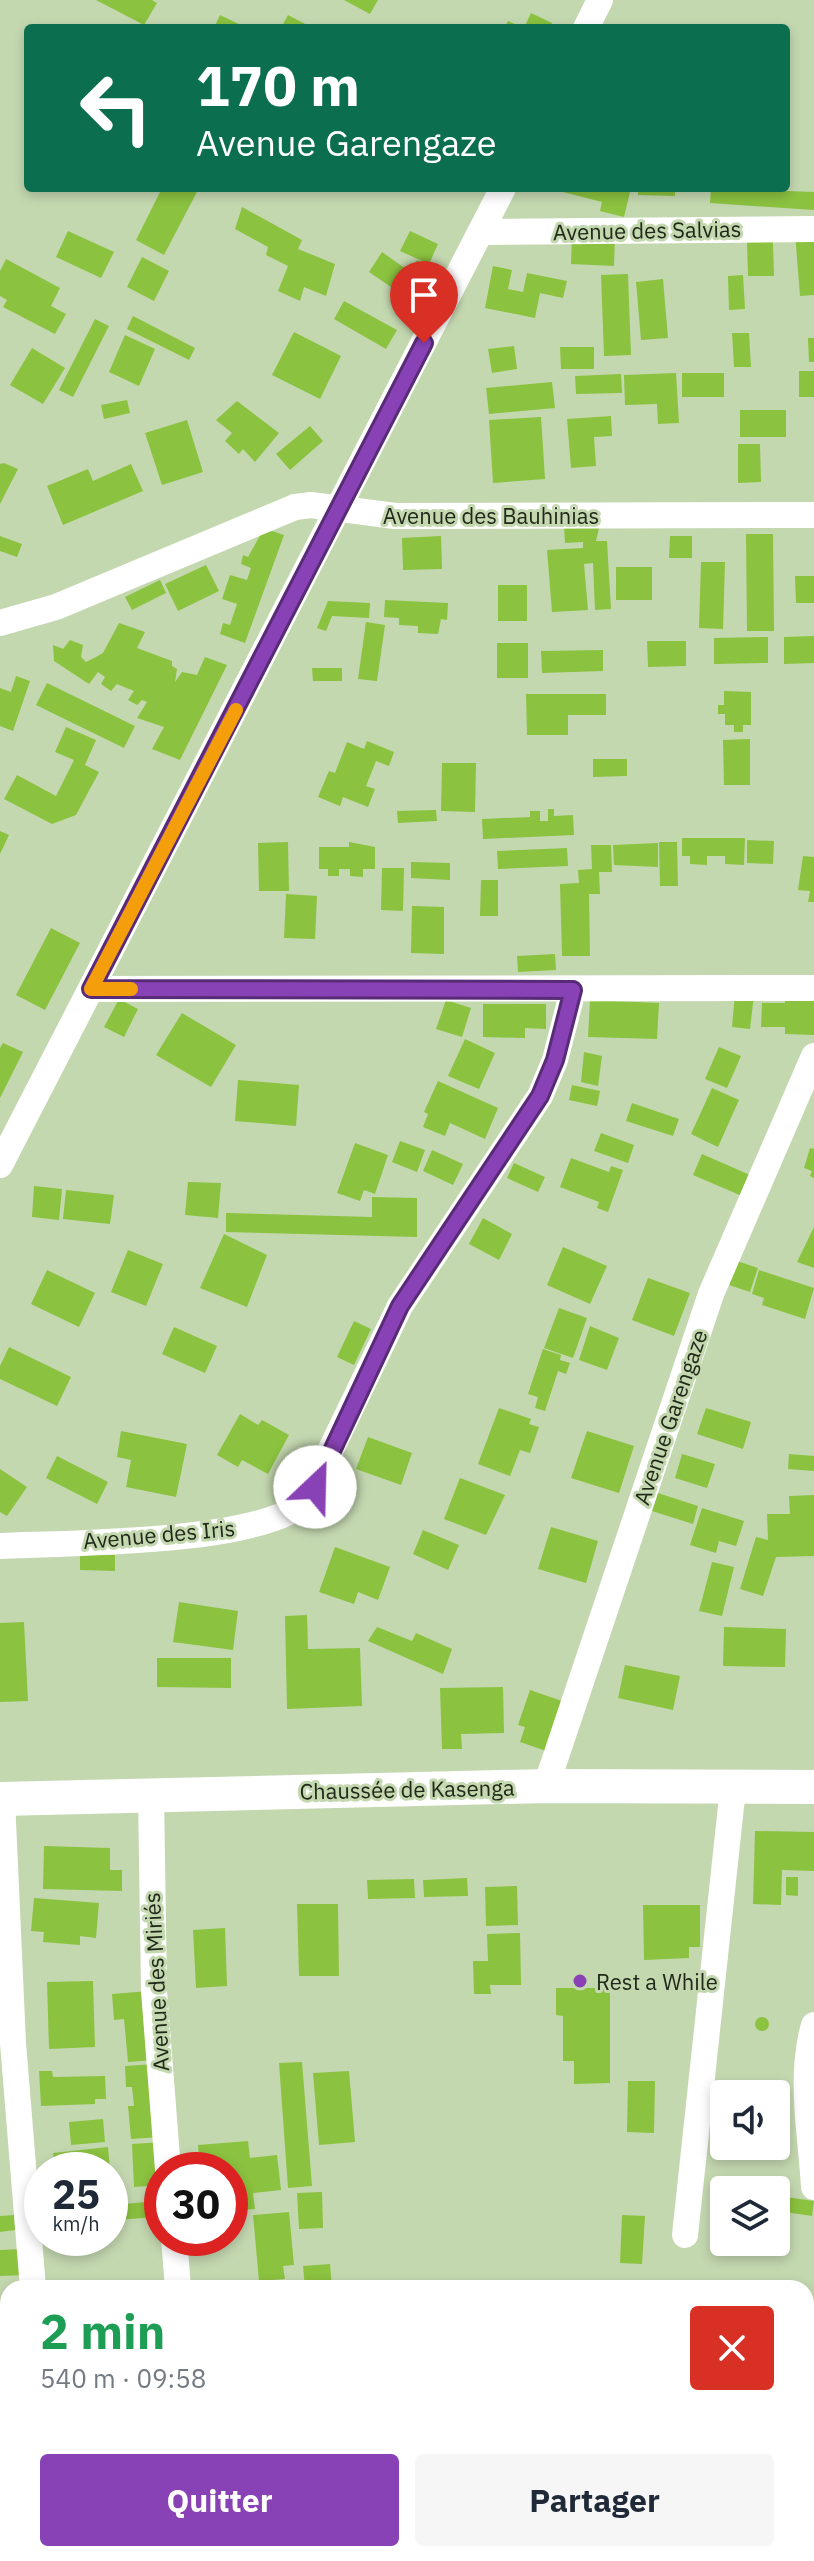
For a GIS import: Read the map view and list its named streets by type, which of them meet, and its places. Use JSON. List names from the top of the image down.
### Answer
{
  "streets": {
    "main road": ["Chaussée de Kasenga"],
    "street": [
      "Avenue des Salvias",
      "Avenue des Bauhinias",
      "Avenue Garengaze",
      "Avenue des Iris",
      "Avenue des Miriés"
    ]
  },
  "crossings": [
    ["Avenue Garengaze", "Chaussée de Kasenga"],
    ["Chaussée de Kasenga", "Avenue des Miriés"]
  ],
  "places": ["Rest a While"],
  "page": {
    "turn": ["170 m", "Avenue Garengaze"],
    "speed": "25 km/h",
    "limit": "30",
    "heading": ["2 min", "540 m · 09:58"],
    "buttons": ["Quitter", "Partager"]
  }
}
